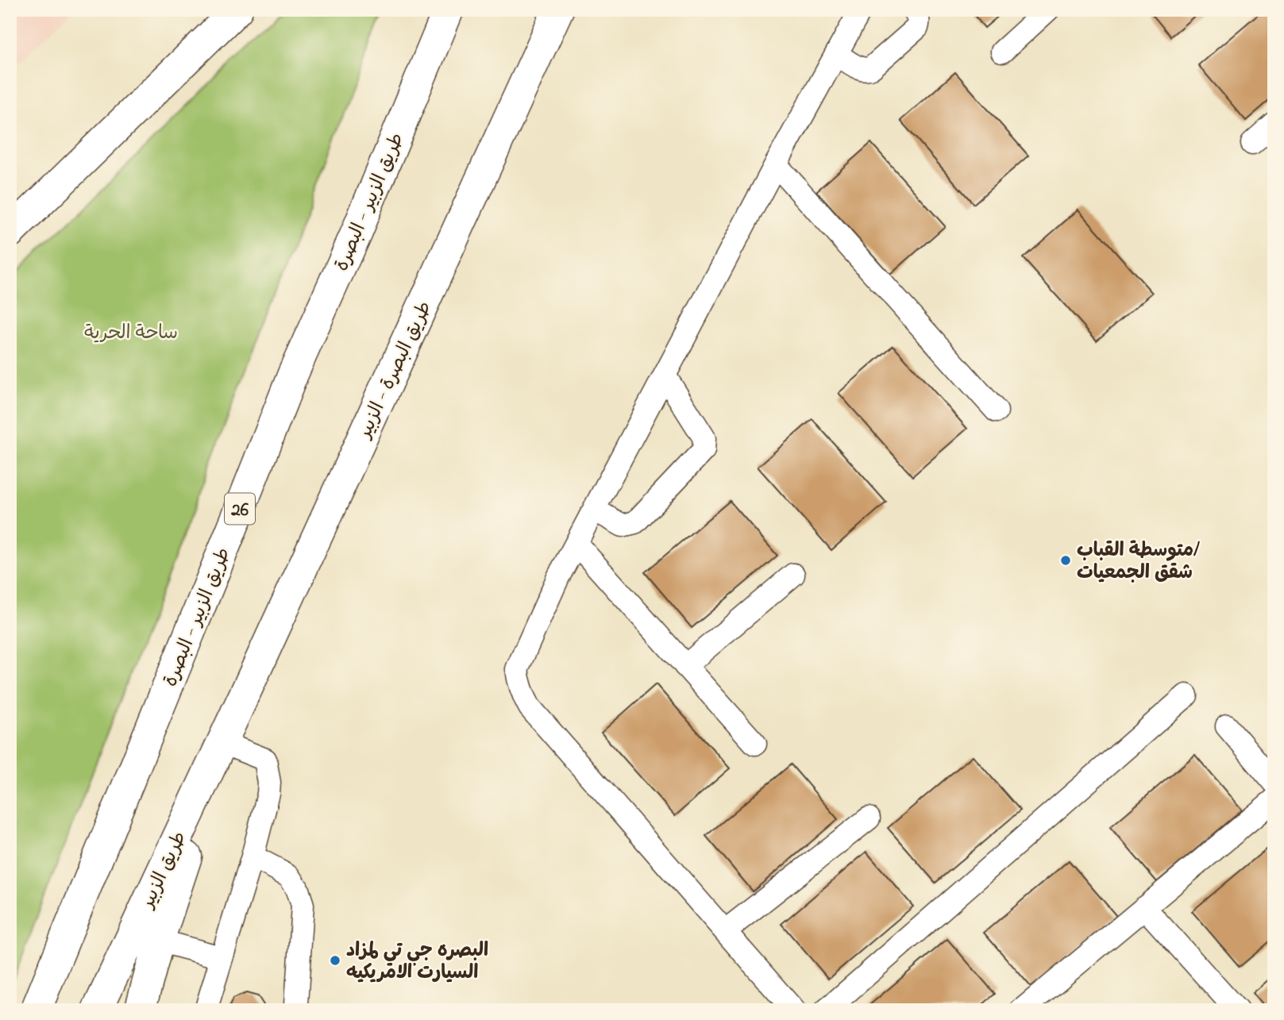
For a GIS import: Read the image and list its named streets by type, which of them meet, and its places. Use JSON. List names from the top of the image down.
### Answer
{
  "streets": {
    "highway": [
      "طريق الزبير - البصرة",
      "طريق البصرة - الزبير",
      "26",
      "طريق الزبير"
    ]
  },
  "crossings": [
    ["طريق البصرة - الزبير", "طريق الزبير"]
  ],
  "parks": ["ساحة الحرية"],
  "places": ["متوسطة القباب/ شقق الجمعيات", "البصره جي تي لمزاد السيارت الامريكيه"]
}
